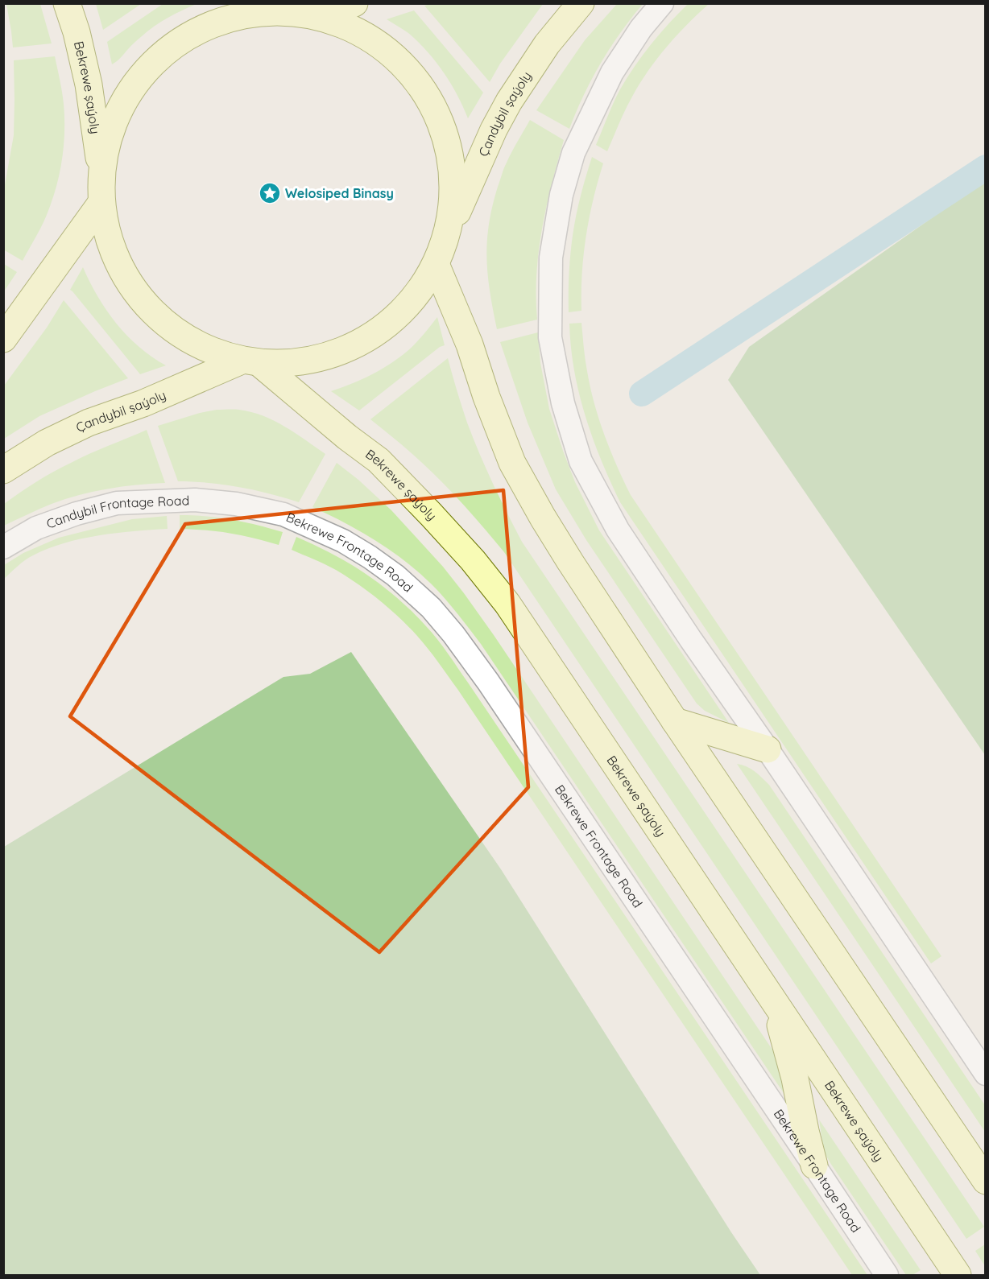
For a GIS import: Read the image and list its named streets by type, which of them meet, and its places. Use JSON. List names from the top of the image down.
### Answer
{
  "streets": {
    "main road": ["Bekrewe şaýoly", "Çandybil şaýoly"],
    "street": ["Candybil Frontage Road", "Bekrewe Frontage Road"]
  },
  "crossings": [
    ["Bekrewe şaýoly", "Çandybil şaýoly"],
    ["Candybil Frontage Road", "Bekrewe Frontage Road"]
  ],
  "places": {
    "place": ["Welosiped Binasy"]
  }
}
